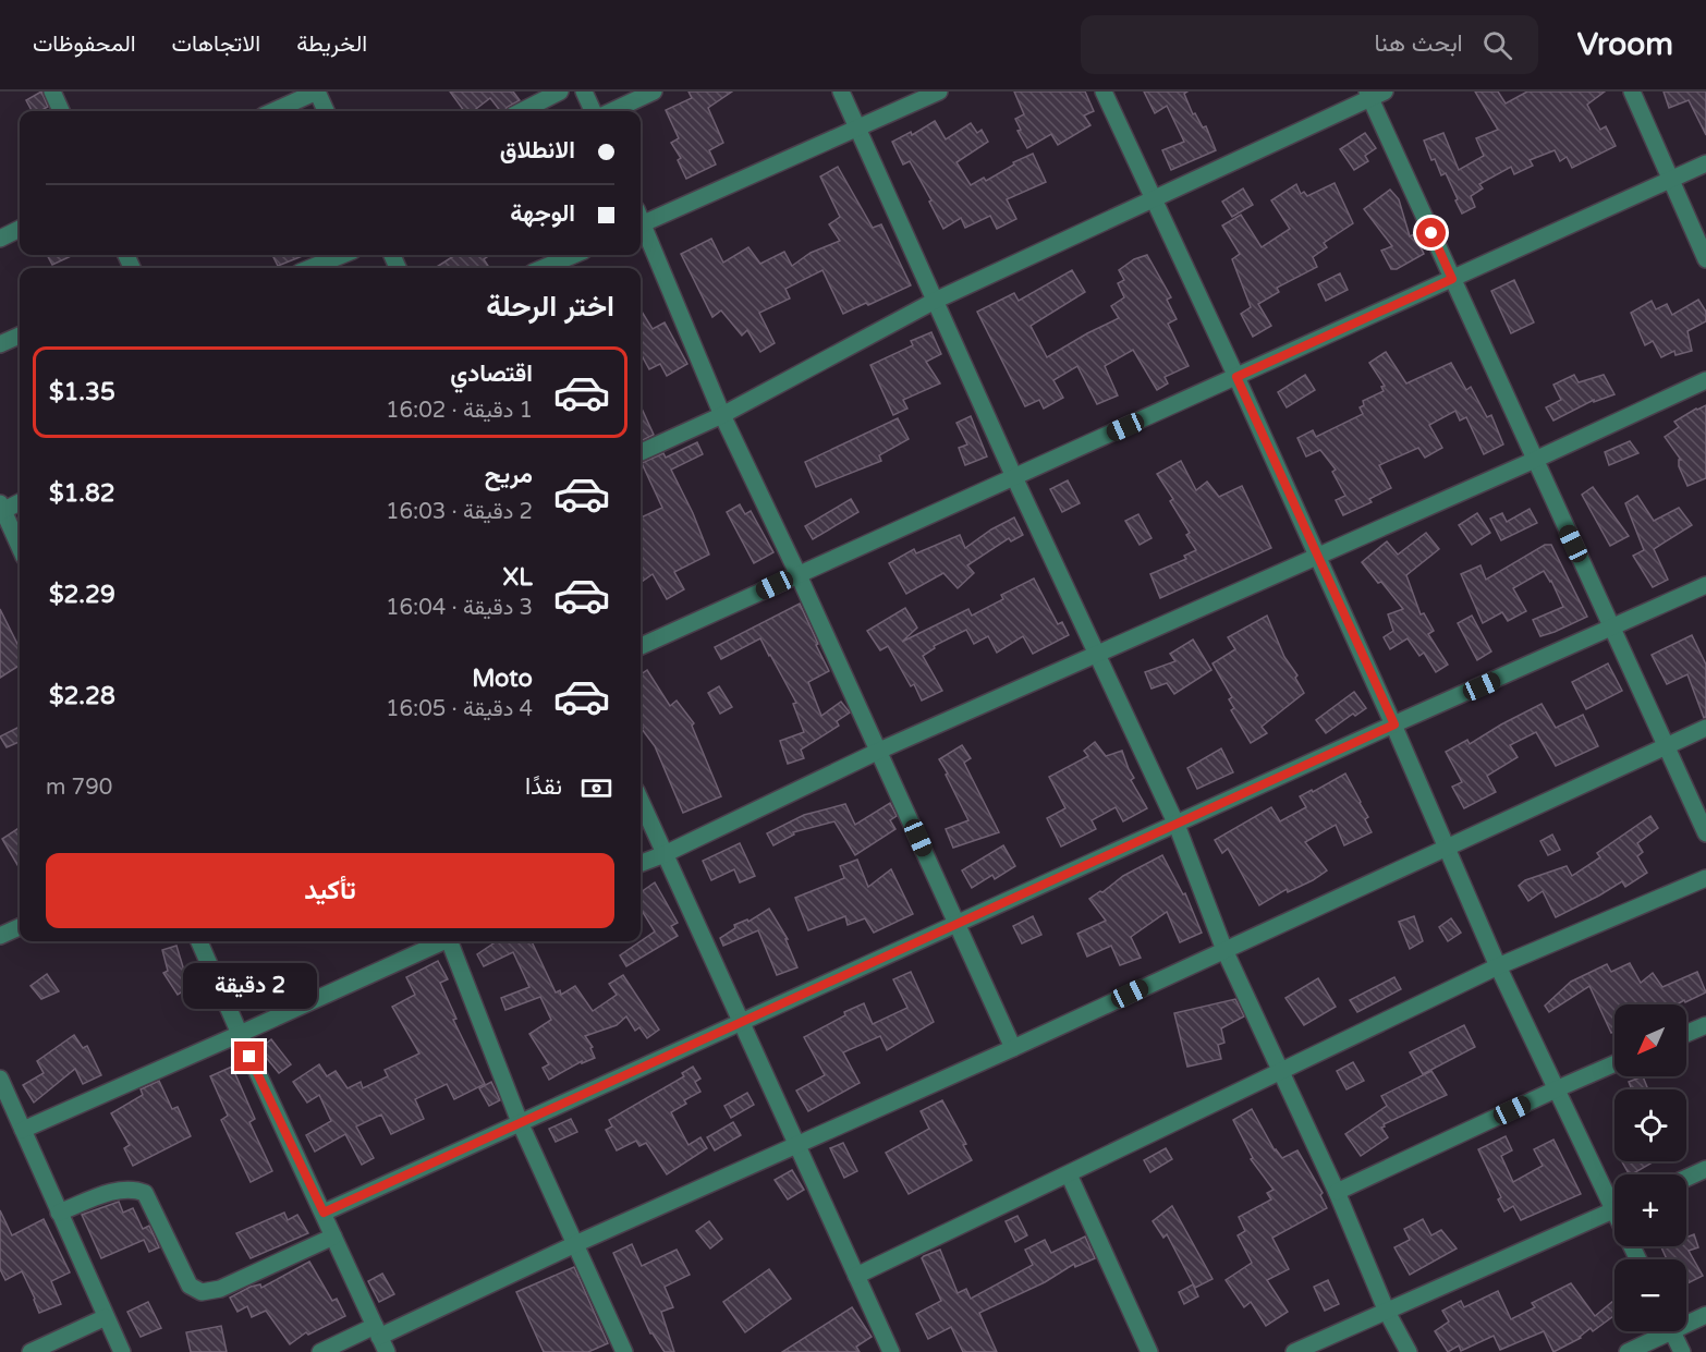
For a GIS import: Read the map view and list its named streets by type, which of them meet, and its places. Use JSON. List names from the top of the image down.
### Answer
{
  "north": "bottom left",
  "page": {
    "header": "Vroom",
    "search": "ابحث هنا",
    "nav": ["الخريطة", "الاتجاهات", "المحفوظات"],
    "banner": ["الانطلاق", "الوجهة"],
    "heading": "اختر الرحلة",
    "list": [
      {
        "name": "اقتصادي",
        "note": "1 دقيقة · 16:02",
        "value": "$1.35"
      },
      {
        "name": "مريح",
        "note": "2 دقيقة · 16:03",
        "value": "$1.82"
      },
      {
        "name": "XL",
        "note": "3 دقيقة · 16:04",
        "value": "$2.29"
      },
      {
        "name": "Moto",
        "note": "4 دقيقة · 16:05",
        "value": "$2.28"
      }
    ],
    "pay": ["نقدًا", "790 m"],
    "buttons": "تأكيد",
    "bubble": "2 دقيقة",
    "map_buttons": ["+", "−"]
  }
}
